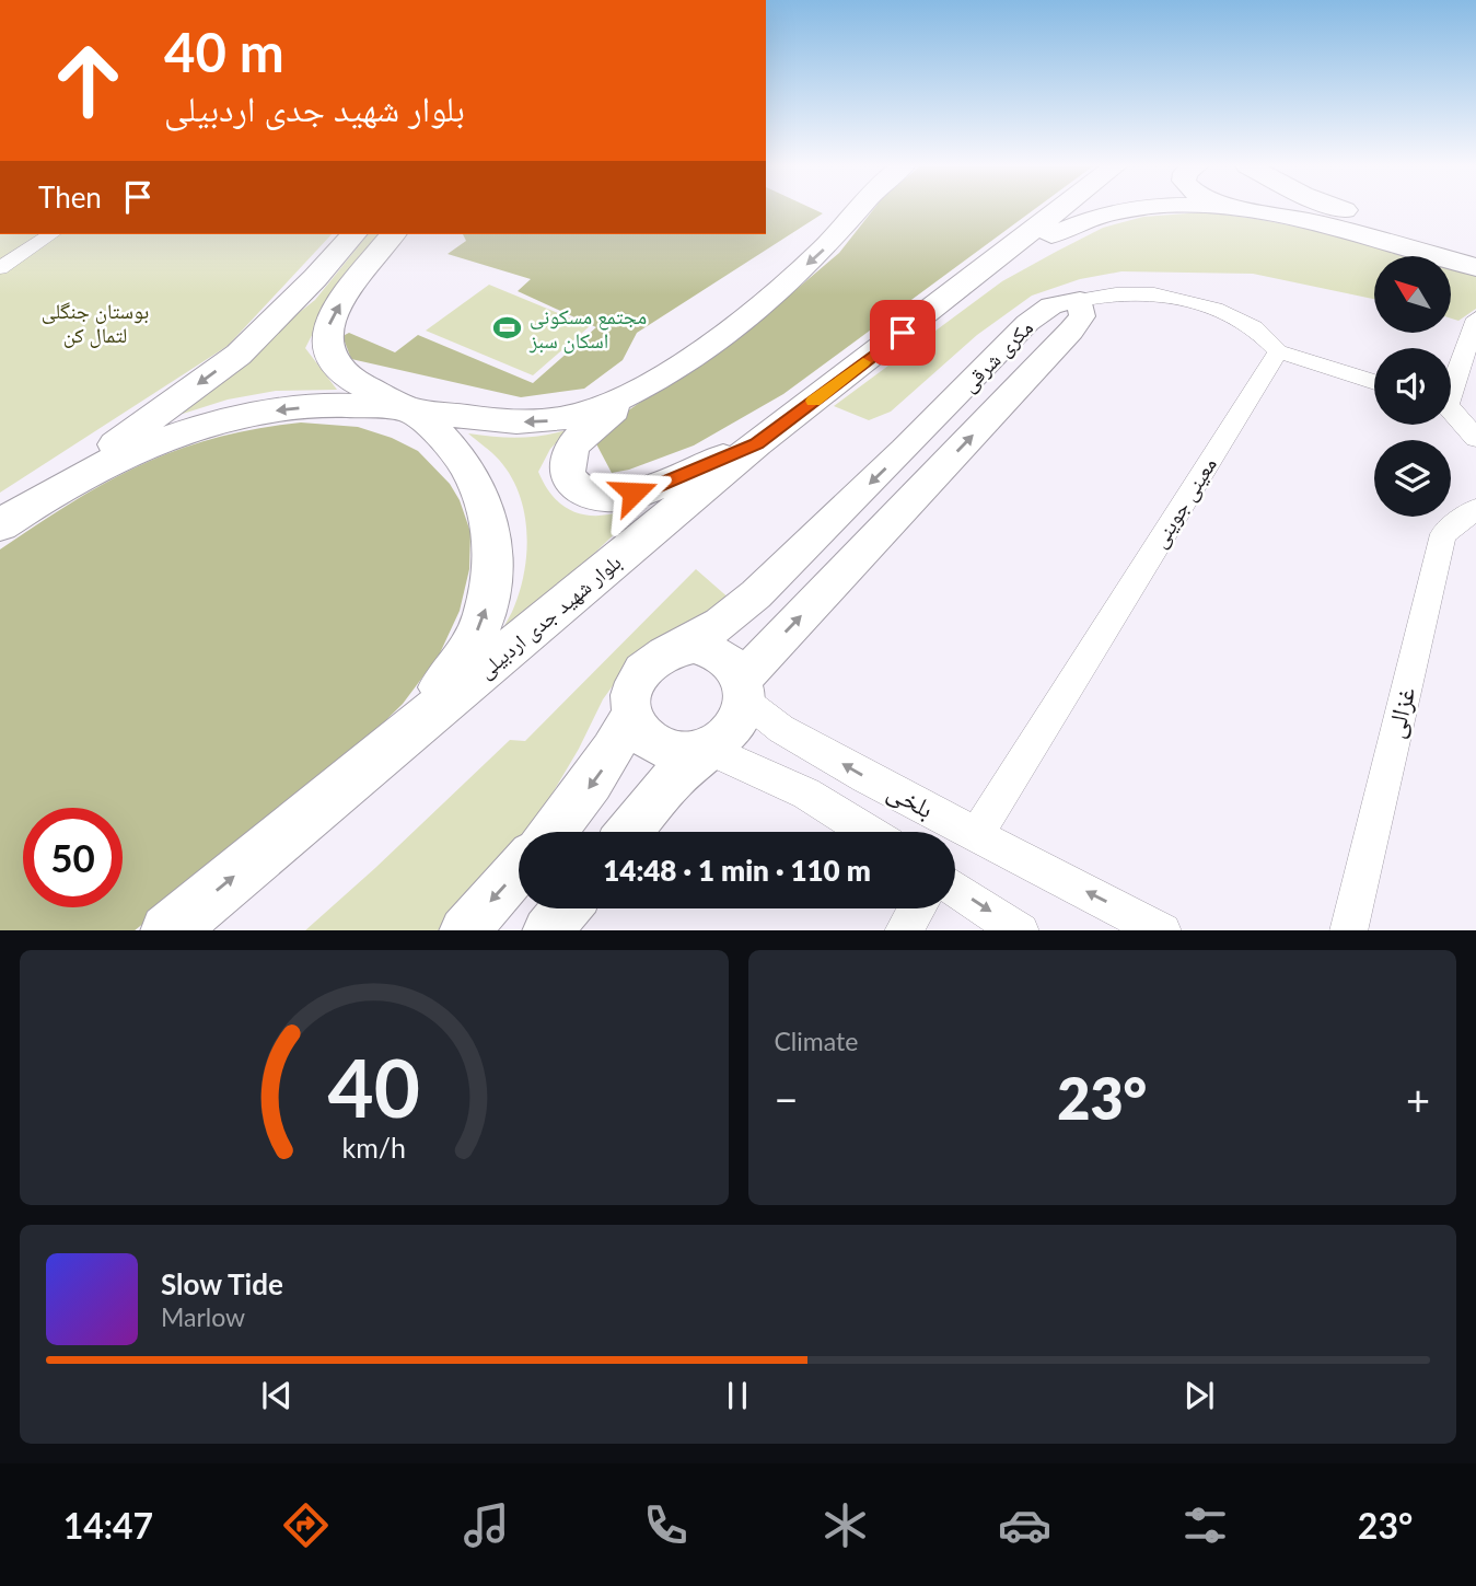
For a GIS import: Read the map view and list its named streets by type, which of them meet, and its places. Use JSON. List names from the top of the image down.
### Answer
{
  "streets": {
    "main road": ["بلوار شهید جدی اردبیلی"],
    "street": [
      "مکری شرقی",
      "معینی جوینی",
      "غزالی",
      "بلخی"
    ]
  },
  "crossings": [
    ["مکری شرقی", "بلخی"],
    ["معینی جوینی", "بلخی"]
  ],
  "parks": ["بوستان جنگلی لتمال کن"],
  "places": {
    "sports": ["مجتمع مسکونی اسکان سبز"]
  },
  "north": "top left",
  "page": {
    "turn": ["40 m", "بلوار شهید جدی اردبیلی"],
    "then": "Then",
    "limit": "50",
    "trip": "14:48 · 1 min · 110 m",
    "tile": "Climate",
    "heat": ["−", "23°", "+"],
    "song": ["Slow Tide", "Marlow"],
    "tabs": ["14:47", "23°"],
    "gauge": ["40", "km/h"]
  }
}
